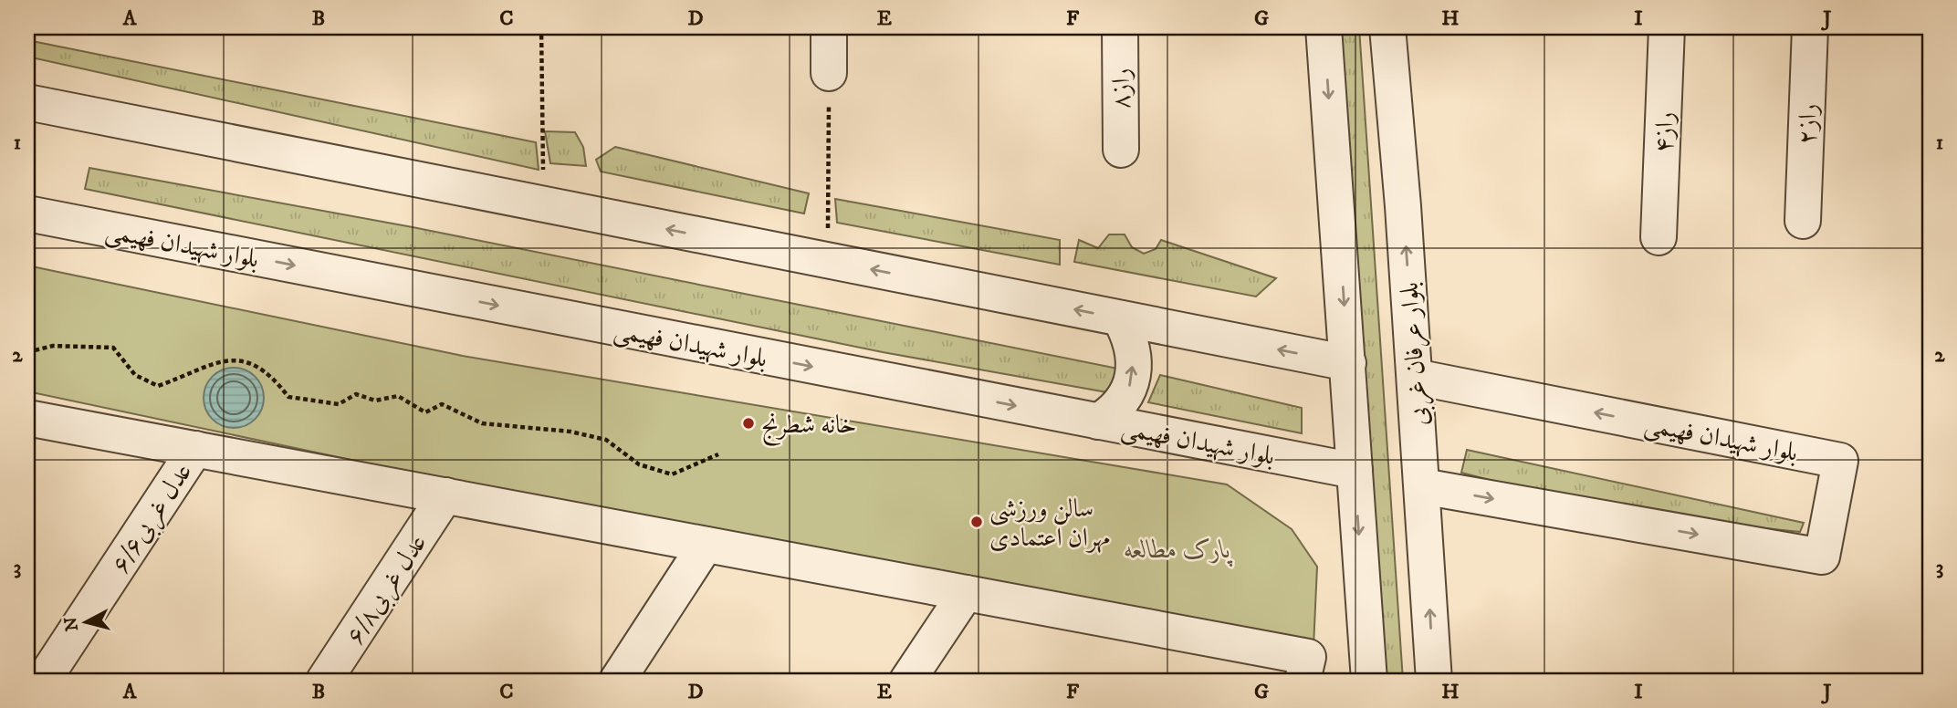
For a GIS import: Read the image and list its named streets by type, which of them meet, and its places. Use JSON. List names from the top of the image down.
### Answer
{
  "streets": {
    "street": [
      "راز۸",
      "راز۲",
      "راز۴",
      "بلوار شهیدان فهیمی",
      "بلوار عرفان غربی",
      "۶/۶عدل غربی",
      "۶/۸عدل غربی"
    ]
  },
  "crossings": [
    ["بلوار شهیدان فهیمی", "بلوار عرفان غربی"]
  ],
  "parks": ["پارک مطالعه"],
  "places": ["خانه شطرنج", "سالن ورزشی مهران اعتمادی"],
  "north": "left",
  "grid": {
    "columns": [
      "A",
      "B",
      "C",
      "D",
      "E",
      "F",
      "G",
      "H",
      "I",
      "J"
    ],
    "rows": ["1", "2", "3"]
  }
}
